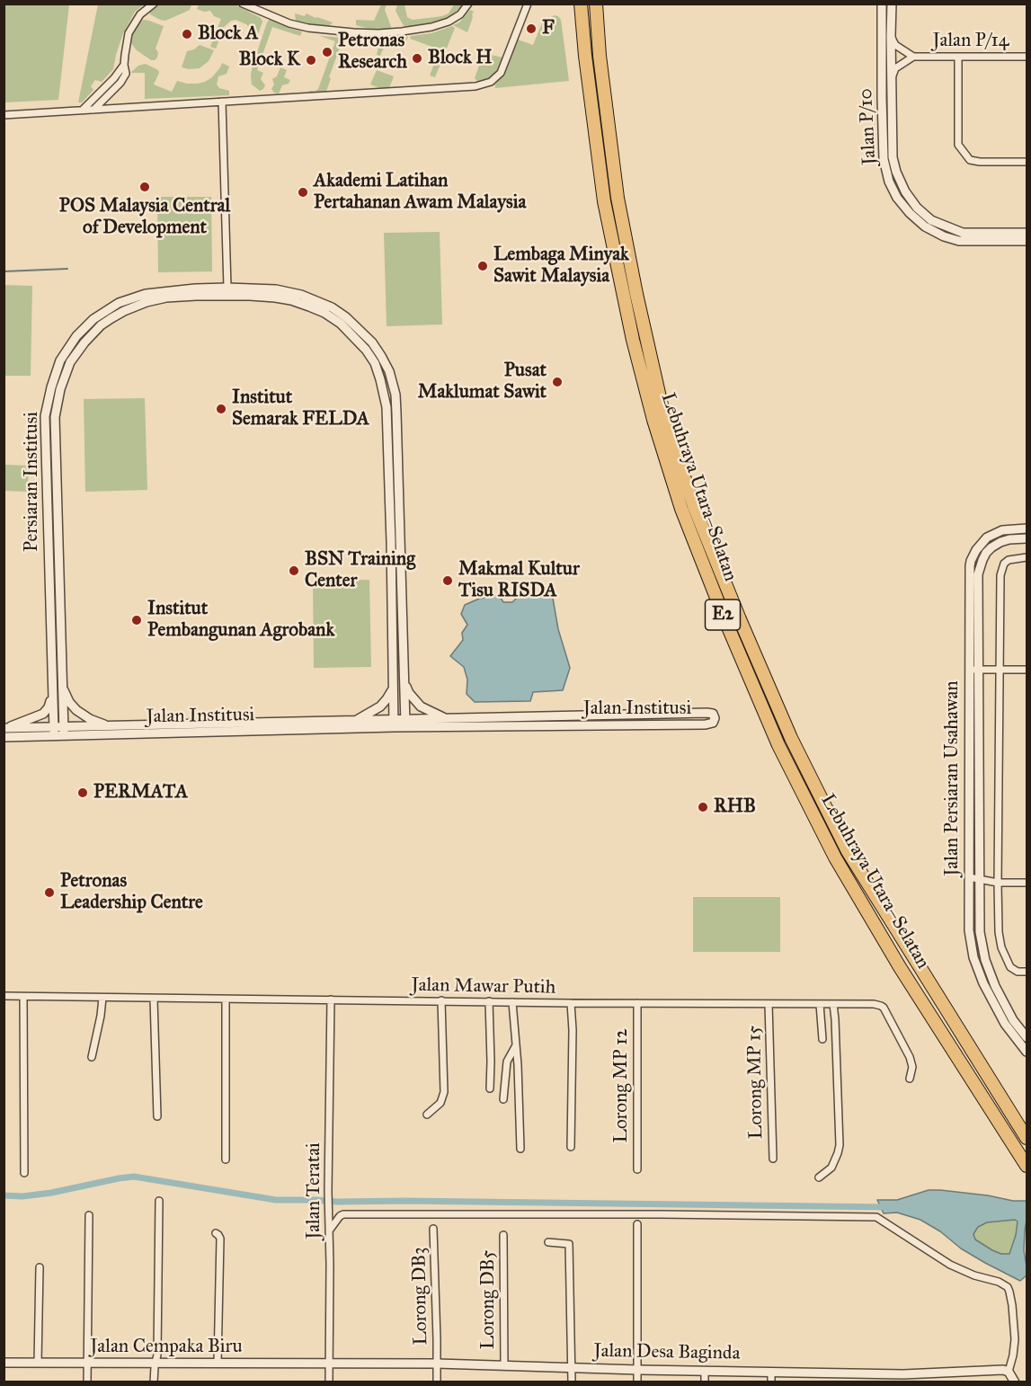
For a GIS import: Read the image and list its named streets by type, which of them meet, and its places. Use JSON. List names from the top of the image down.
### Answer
{
  "streets": {
    "highway": ["Lebuhraya Utara–Selatan", "E2"],
    "street": [
      "Jalan P/14",
      "Jalan P/10",
      "Persiaran Institusi",
      "Jalan Institusi",
      "Jalan Persiaran Usahawan",
      "Jalan Mawar Putih",
      "Lorong MP 15",
      "Lorong MP 12",
      "Jalan Teratai",
      "Lorong DB3",
      "Lorong DB5",
      "Jalan Cempaka Biru",
      "Jalan Desa Baginda"
    ]
  },
  "crossings": [
    ["Jalan P/14", "Jalan P/10"],
    ["Persiaran Institusi", "Jalan Institusi"],
    ["Jalan Mawar Putih", "Lorong MP 15"],
    ["Jalan Mawar Putih", "Lorong MP 12"],
    ["Jalan Mawar Putih", "Jalan Teratai"],
    ["Jalan Teratai", "Jalan Cempaka Biru"],
    ["Jalan Teratai", "Jalan Desa Baginda"],
    ["Lorong DB3", "Jalan Desa Baginda"],
    ["Lorong DB5", "Jalan Desa Baginda"],
    ["Jalan Cempaka Biru", "Jalan Desa Baginda"]
  ],
  "places": [
    "F",
    "Block A",
    "Petronas Research",
    "Block H",
    "Block K",
    "POS Malaysia Central of Development",
    "Akademi Latihan Pertahanan Awam Malaysia",
    "Lembaga Minyak Sawit Malaysia",
    "Pusat Maklumat Sawit",
    "Institut Semarak FELDA",
    "BSN Training Center",
    "Makmal Kultur Tisu RISDA",
    "Institut Pembangunan Agrobank",
    "PERMATA",
    "RHB",
    "Petronas Leadership Centre"
  ]
}
